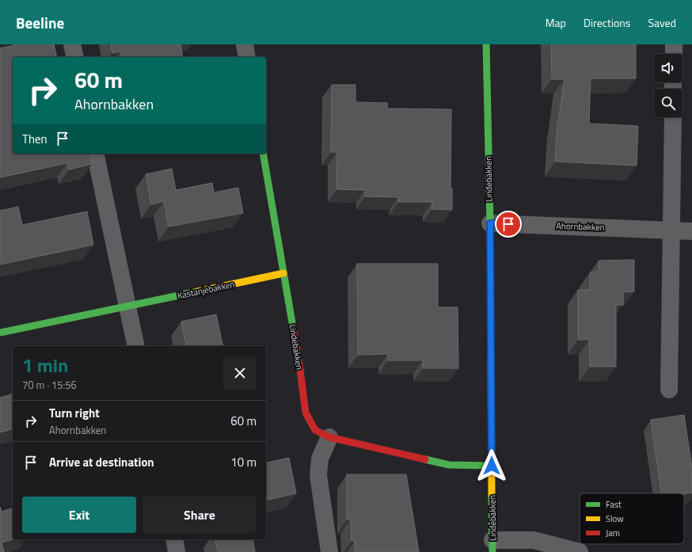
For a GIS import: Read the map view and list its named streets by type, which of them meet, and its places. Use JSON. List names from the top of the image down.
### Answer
{
  "streets": {
    "street": ["Lindebakken", "Ahornbakken", "Kastanjebakken"]
  },
  "crossings": [
    ["Lindebakken", "Ahornbakken"],
    ["Lindebakken", "Kastanjebakken"]
  ],
  "legend": ["Fast", "Slow", "Jam"],
  "page": {
    "header": "Beeline",
    "nav": ["Map", "Directions", "Saved"],
    "turn": ["60 m", "Ahornbakken"],
    "then": "Then",
    "heading": ["1 min", "70 m · 15:56"],
    "list": [
      {
        "name": "Turn right",
        "note": "Ahornbakken",
        "value": "60 m"
      },
      {
        "name": "Arrive at destination",
        "value": "10 m"
      }
    ],
    "buttons": ["Exit", "Share"]
  }
}
